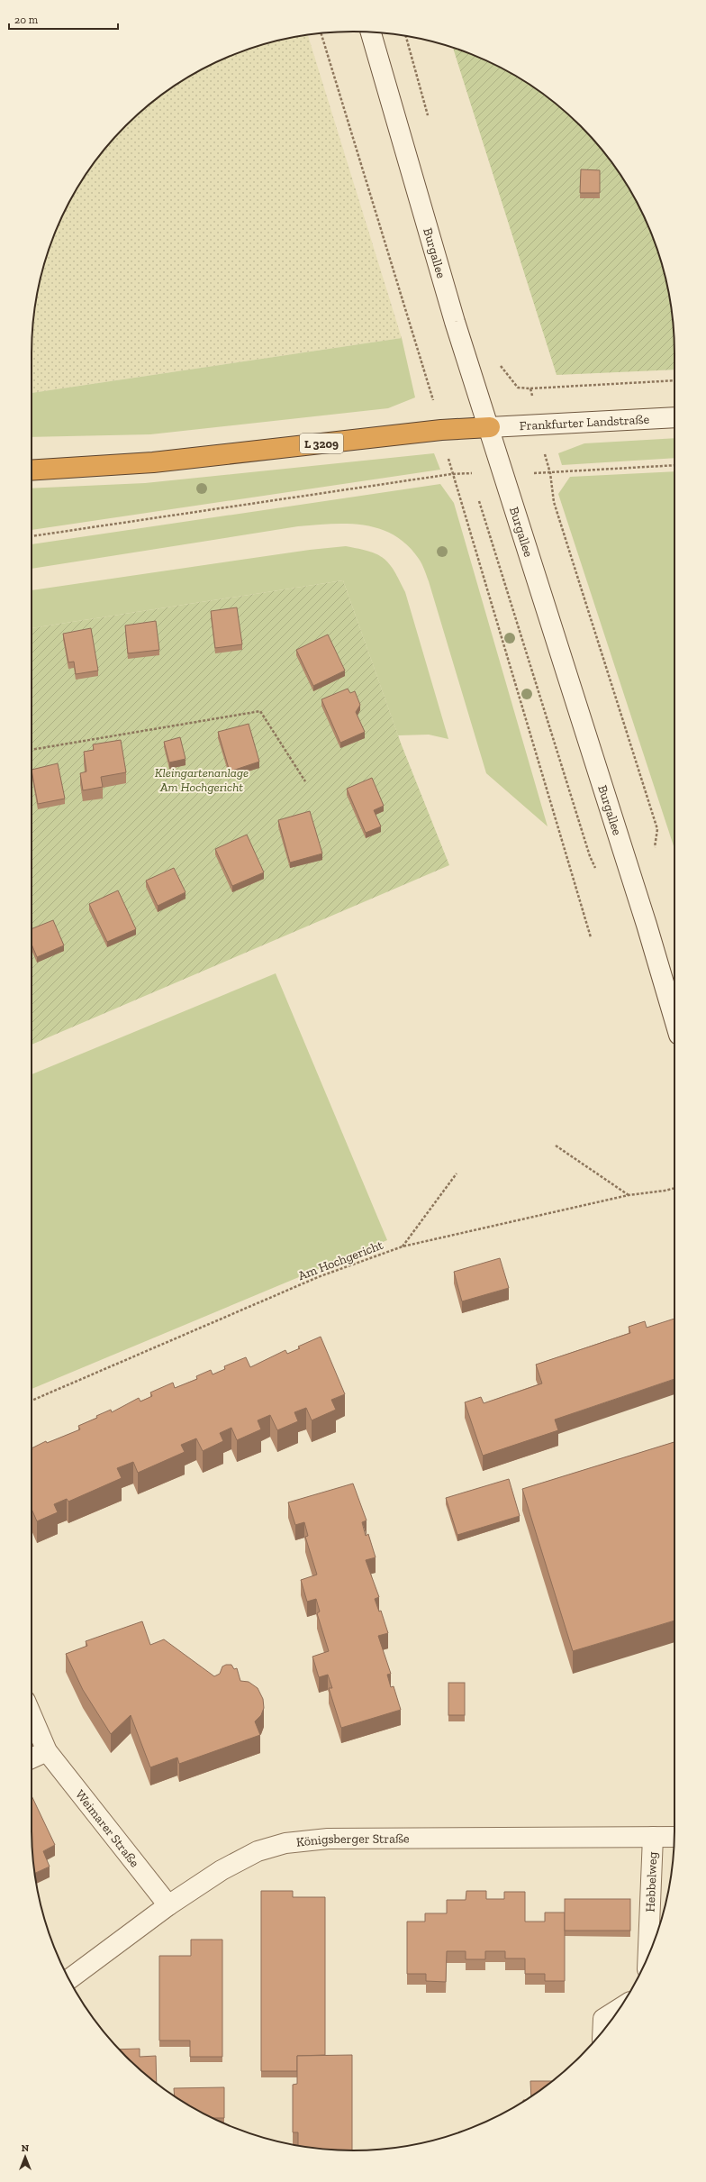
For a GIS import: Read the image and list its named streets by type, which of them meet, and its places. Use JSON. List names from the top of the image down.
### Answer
{
  "streets": {
    "highway": ["L 3209"],
    "street": [
      "Burgallee",
      "Frankfurter Landstraße",
      "Weimarer Straße",
      "Königsberger Straße",
      "Hebbelweg"
    ],
    "path": ["Am Hochgericht"]
  },
  "crossings": [
    ["Burgallee", "Frankfurter Landstraße"],
    ["Burgallee", "L 3209"],
    ["Frankfurter Landstraße", "L 3209"],
    ["Weimarer Straße", "Königsberger Straße"],
    ["Königsberger Straße", "Hebbelweg"]
  ],
  "parks": ["Kleingartenanlage Am Hochgericht"],
  "scale_bar": "20 m",
  "north": "top"
}
